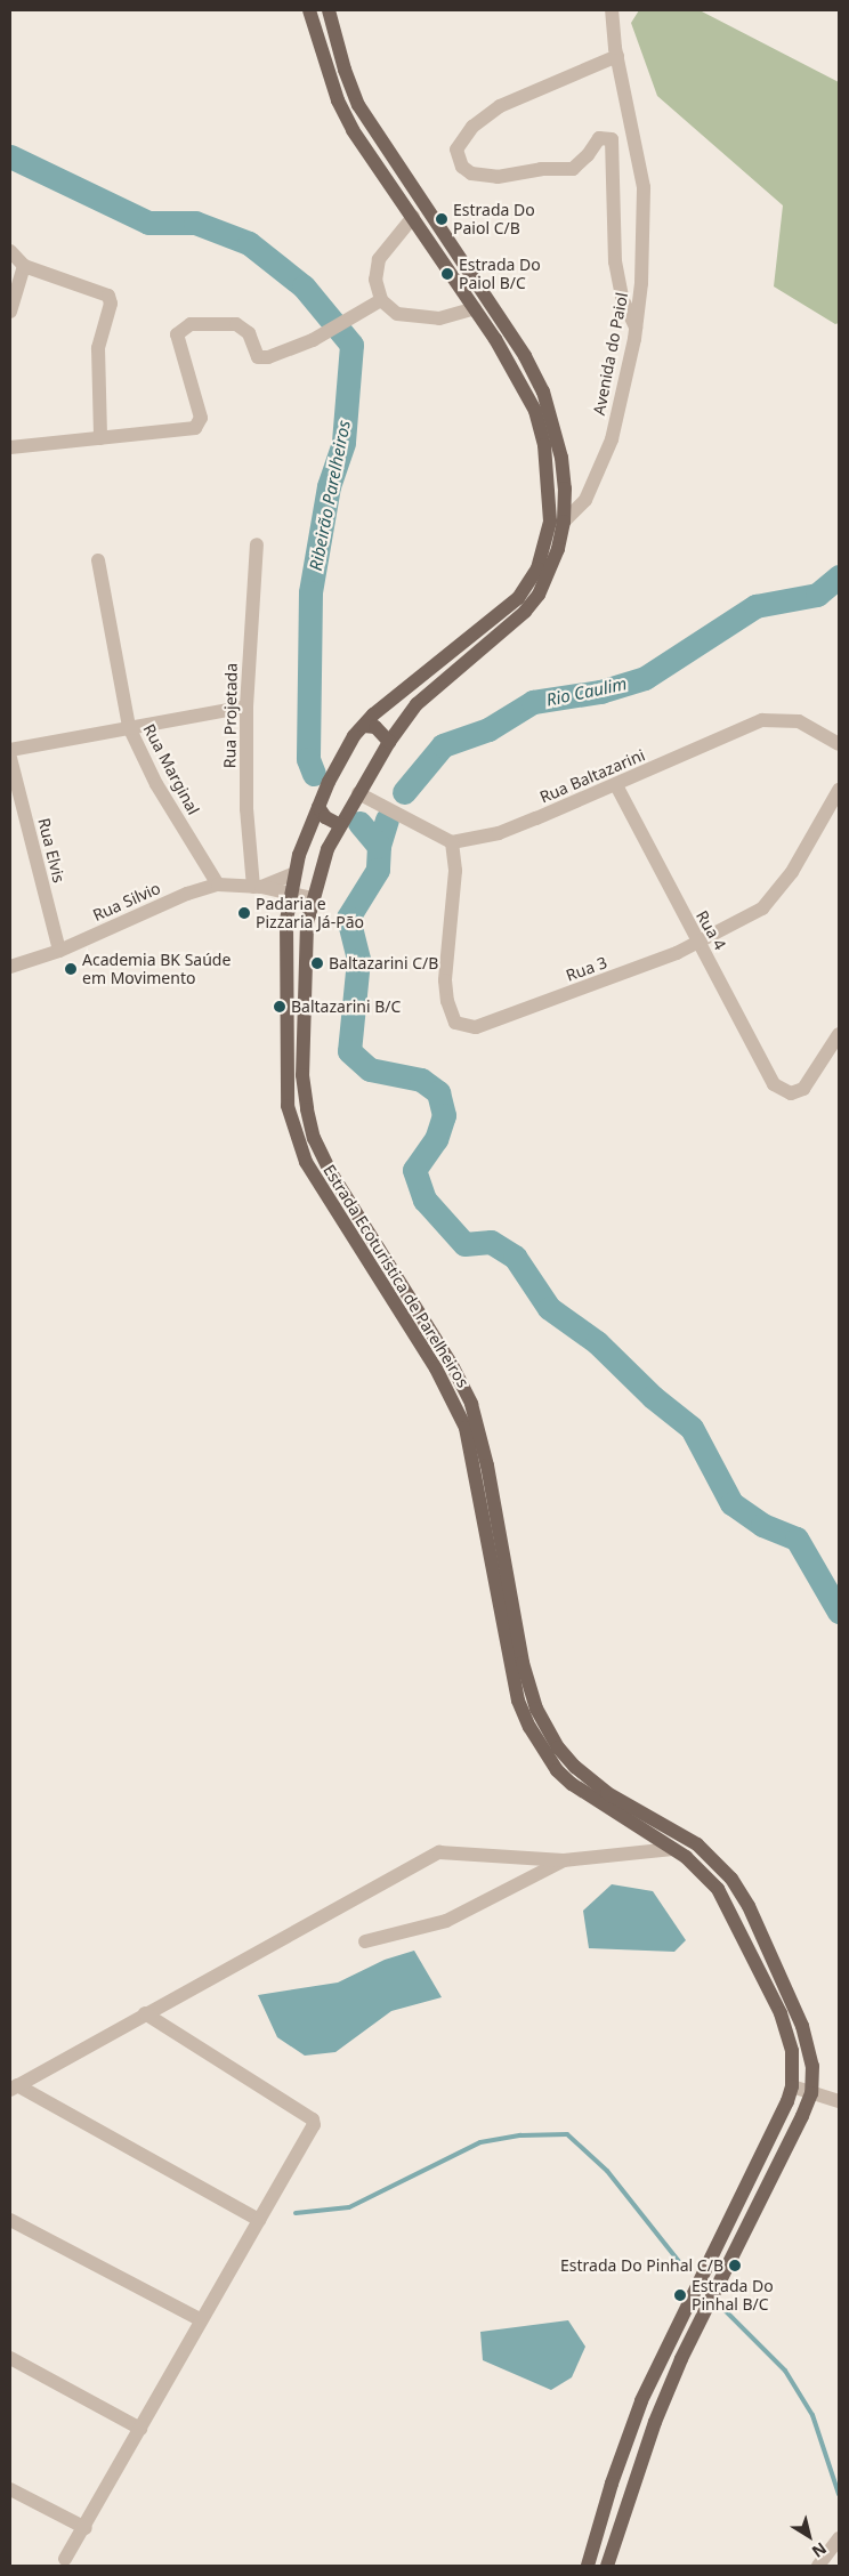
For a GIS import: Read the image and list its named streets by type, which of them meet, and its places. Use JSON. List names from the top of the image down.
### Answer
{
  "streets": {
    "main road": ["Estrada Ecoturistica de Parelheiros"],
    "street": [
      "Avenida do Paiol",
      "Rua Projetada",
      "Rua Marginal",
      "Rua Baltazarini",
      "Rua Elvis",
      "Rua Silvio",
      "Rua 4",
      "Rua 3"
    ]
  },
  "crossings": [
    ["Avenida do Paiol", "Estrada Ecoturistica de Parelheiros"],
    ["Rua Projetada", "Rua Silvio"],
    ["Rua Marginal", "Rua Silvio"],
    ["Rua Baltazarini", "Rua 4"],
    ["Rua Baltazarini", "Rua 3"],
    ["Rua Elvis", "Rua Silvio"],
    ["Rua Silvio", "Estrada Ecoturistica de Parelheiros"],
    ["Rua 4", "Rua 3"]
  ],
  "water": ["Ribeirão Parelheiros", "Rio Caulim"],
  "places": [
    "Estrada Do Paiol C/B",
    "Estrada Do Paiol B/C",
    "Padaria e Pizzaria Já-Pão",
    "Baltazarini C/B",
    "Academia BK Saúde em Movimento",
    "Baltazarini B/C",
    "Estrada Do Pinhal C/B",
    "Estrada Do Pinhal B/C"
  ],
  "north": "bottom right"
}
